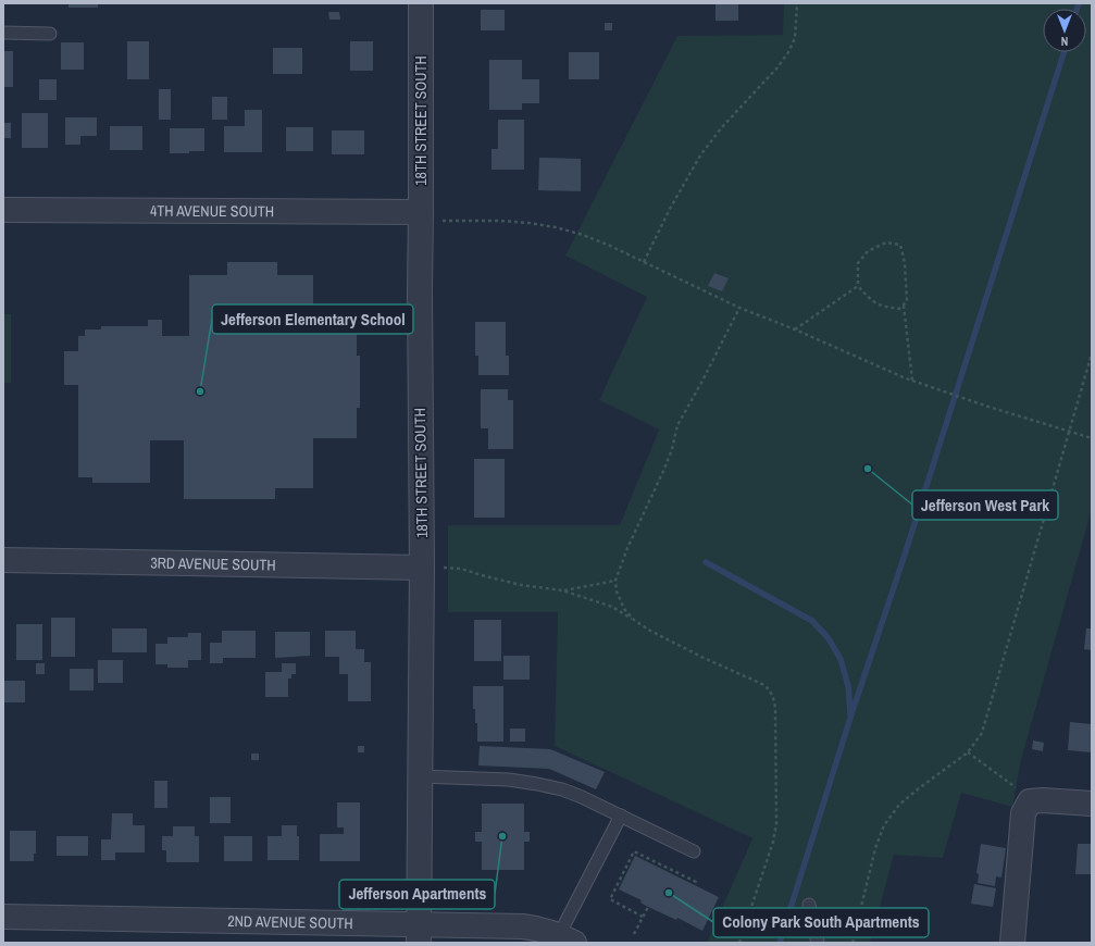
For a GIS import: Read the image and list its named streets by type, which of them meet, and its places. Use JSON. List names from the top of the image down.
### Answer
{
  "streets": {
    "street": [
      "18TH STREET SOUTH",
      "4TH AVENUE SOUTH",
      "3RD AVENUE SOUTH",
      "2ND AVENUE SOUTH"
    ]
  },
  "crossings": [
    ["18TH STREET SOUTH", "4TH AVENUE SOUTH"],
    ["18TH STREET SOUTH", "3RD AVENUE SOUTH"],
    ["18TH STREET SOUTH", "2ND AVENUE SOUTH"]
  ],
  "places": [
    "Jefferson Elementary School",
    "Jefferson West Park",
    "Jefferson Apartments",
    "Colony Park South Apartments"
  ],
  "north": "bottom"
}
